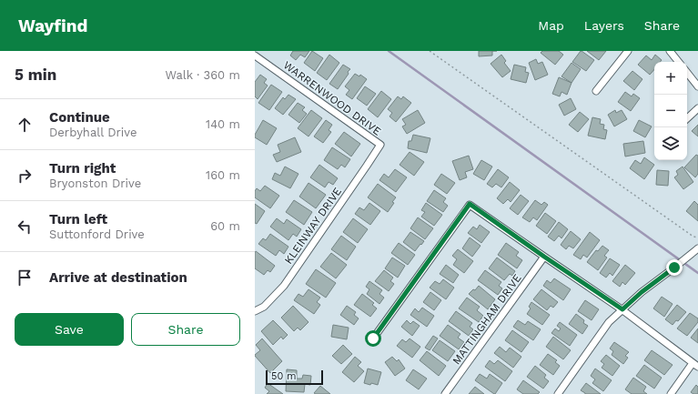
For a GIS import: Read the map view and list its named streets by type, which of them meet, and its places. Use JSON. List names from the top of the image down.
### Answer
{
  "streets": {
    "street": ["WARRENWOOD DRIVE", "KLEINWAY DRIVE", "MATTINGHAM DRIVE"]
  },
  "crossings": [
    ["WARRENWOOD DRIVE", "KLEINWAY DRIVE"]
  ],
  "scale_bar": "50 m",
  "page": {
    "header": "Wayfind",
    "nav": ["Map", "Layers", "Share"],
    "heading": ["5 min", "Walk · 360 m"],
    "map_buttons": ["+", "−"],
    "list": [
      ["Continue", "Derbyhall Drive", "140 m"],
      ["Turn right", "Bryonston Drive", "160 m"],
      ["Turn left", "Suttonford Drive", "60 m"],
      "Arrive at destination"
    ],
    "buttons": ["Save", "Share"],
    "scale": "50 m"
  }
}
